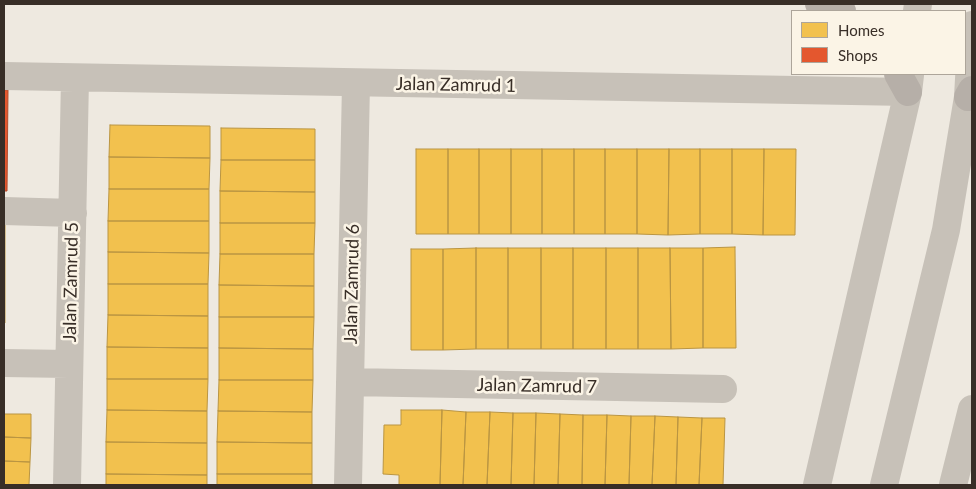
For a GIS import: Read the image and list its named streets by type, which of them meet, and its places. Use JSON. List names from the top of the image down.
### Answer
{
  "streets": {
    "street": [
      "Jalan Zamrud 1",
      "Jalan Zamrud 5",
      "Jalan Zamrud 6",
      "Jalan Zamrud 7"
    ]
  },
  "crossings": [
    ["Jalan Zamrud 1", "Jalan Zamrud 5"],
    ["Jalan Zamrud 1", "Jalan Zamrud 6"],
    ["Jalan Zamrud 6", "Jalan Zamrud 7"]
  ],
  "legend": ["Homes", "Shops"]
}
